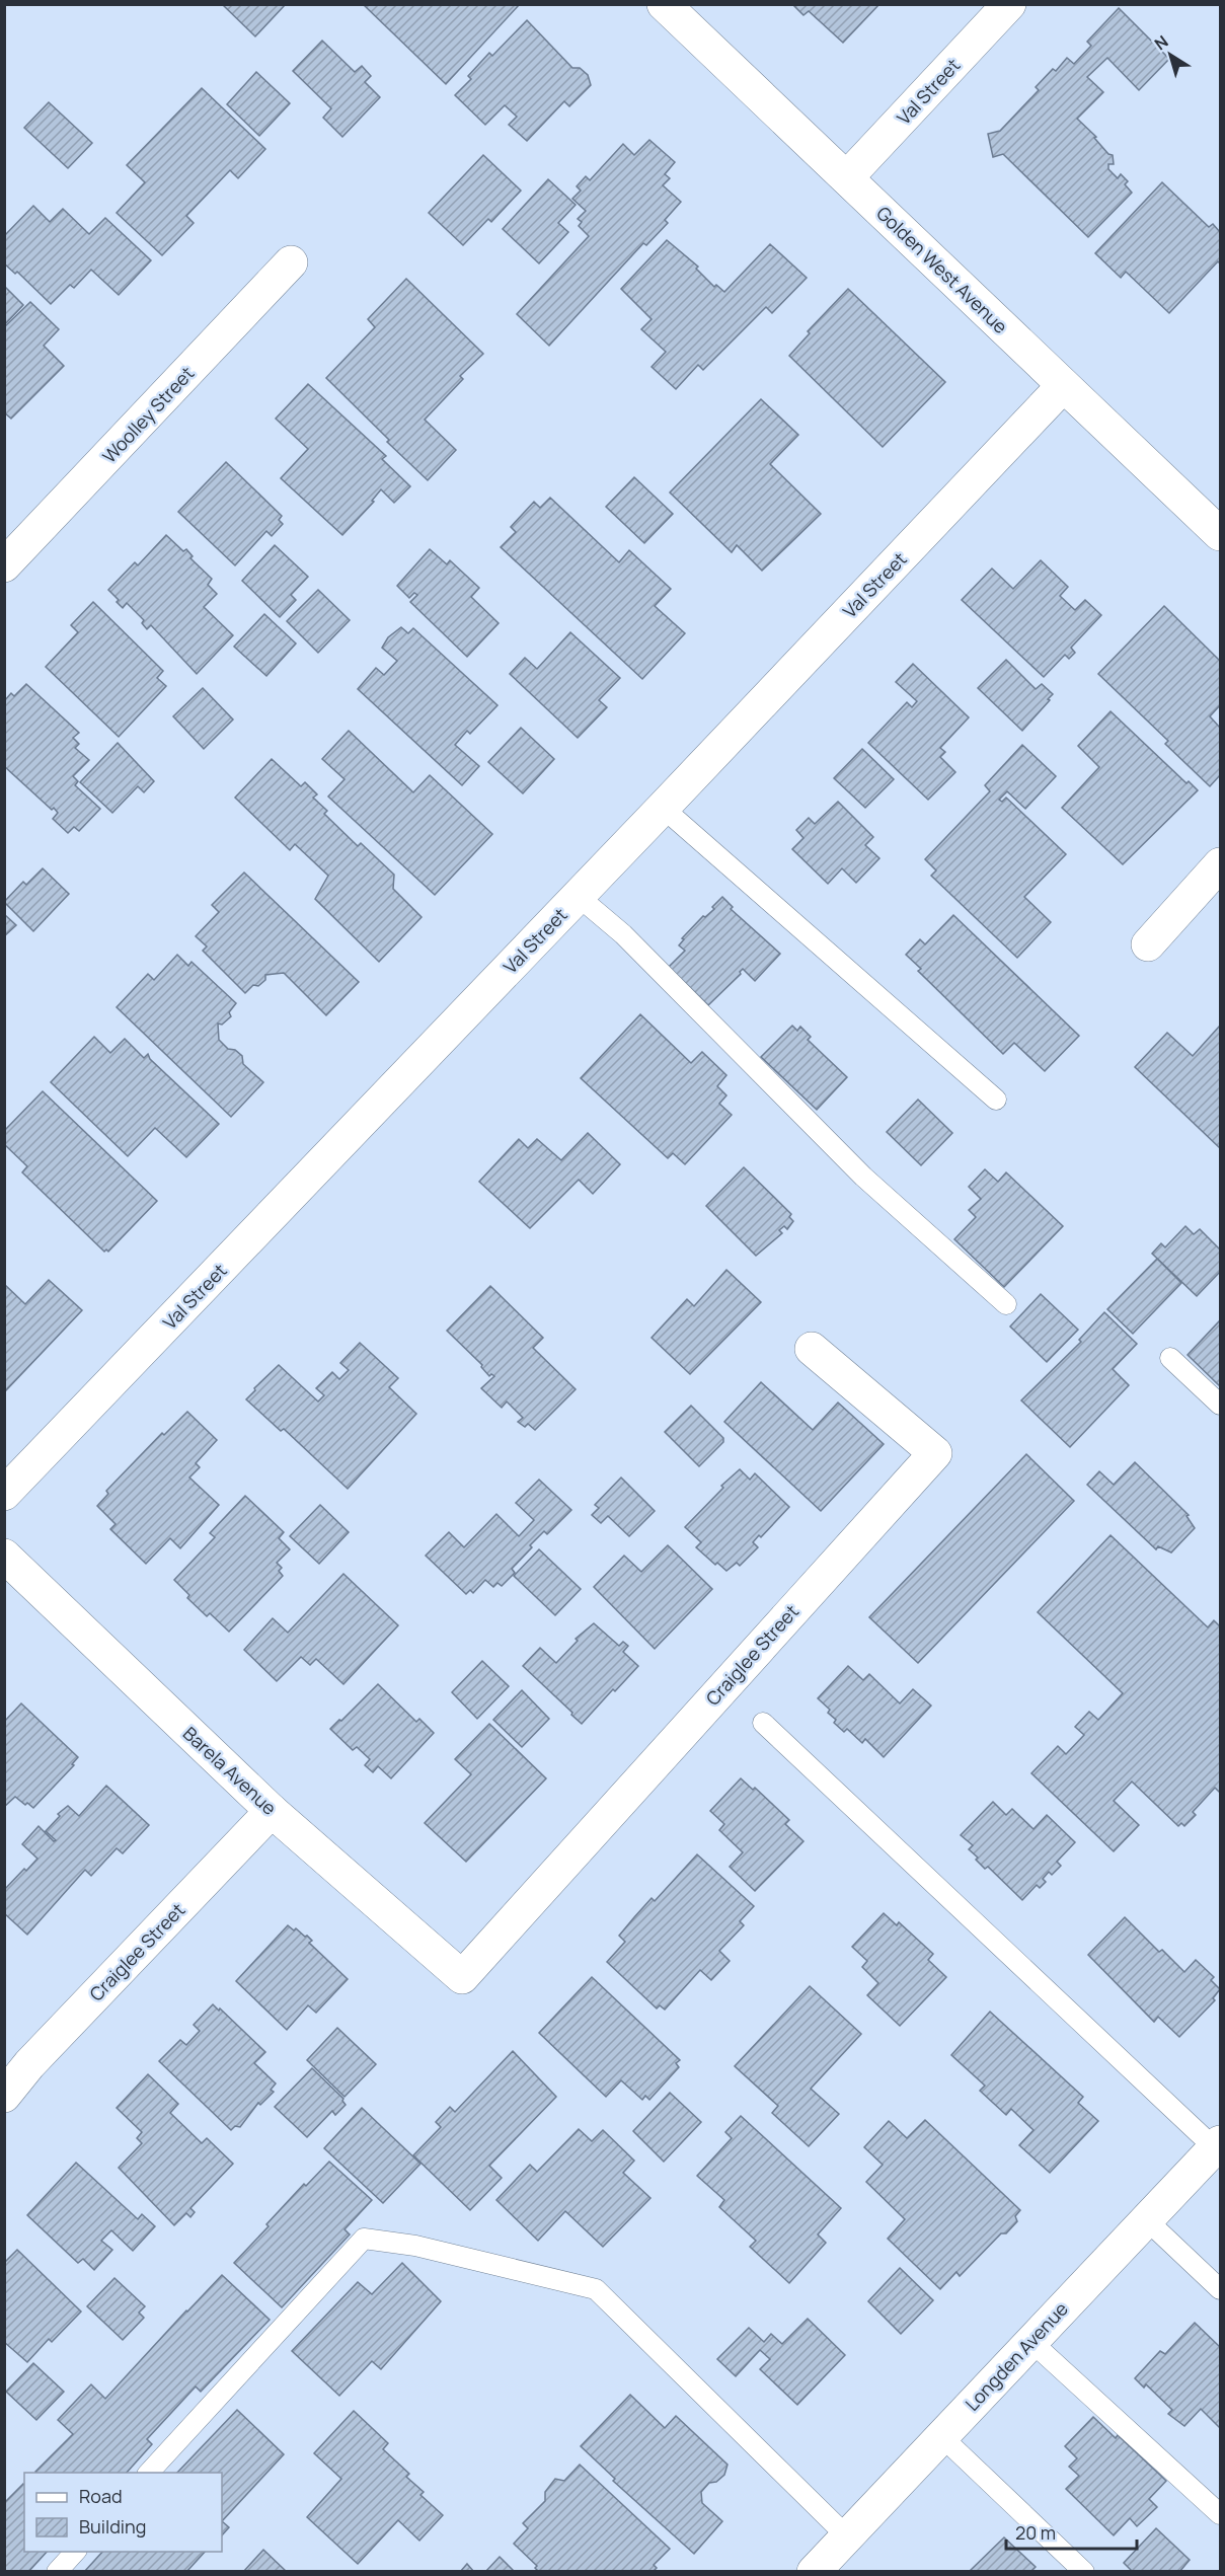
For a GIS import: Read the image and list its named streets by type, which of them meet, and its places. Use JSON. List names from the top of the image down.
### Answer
{
  "streets": {
    "street": [
      "Val Street",
      "Golden West Avenue",
      "Woolley Street",
      "Craiglee Street",
      "Barela Avenue",
      "Longden Avenue"
    ]
  },
  "crossings": [
    ["Val Street", "Golden West Avenue"],
    ["Craiglee Street", "Barela Avenue"]
  ],
  "legend": ["Road", "Building"],
  "scale_bar": "20 m",
  "north": "top left"
}
